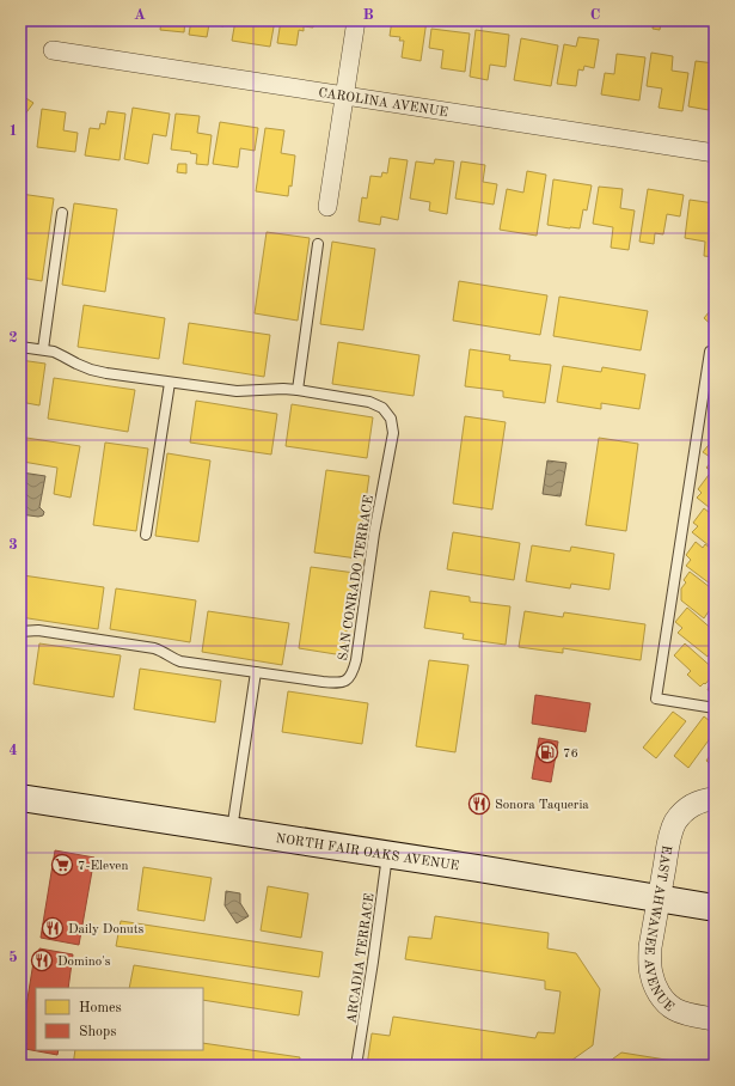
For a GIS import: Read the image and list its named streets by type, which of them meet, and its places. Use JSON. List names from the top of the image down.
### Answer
{
  "streets": {
    "main road": ["NORTH FAIR OAKS AVENUE"],
    "street": ["CAROLINA AVENUE", "EAST AHWANEE AVENUE"],
    "lane": ["SAN CONRADO TERRACE", "ARCADIA TERRACE"]
  },
  "crossings": [
    ["NORTH FAIR OAKS AVENUE", "EAST AHWANEE AVENUE"],
    ["NORTH FAIR OAKS AVENUE", "ARCADIA TERRACE"]
  ],
  "places": {
    "fuel station": ["76"],
    "restaurant": ["Sonora Taqueria", "Daily Donuts", "Domino's"],
    "supermarket": ["7-Eleven"]
  },
  "legend": ["Homes", "Shops"],
  "grid": {
    "columns": ["A", "B", "C"],
    "rows": [
      "1",
      "2",
      "3",
      "4",
      "5"
    ]
  }
}
